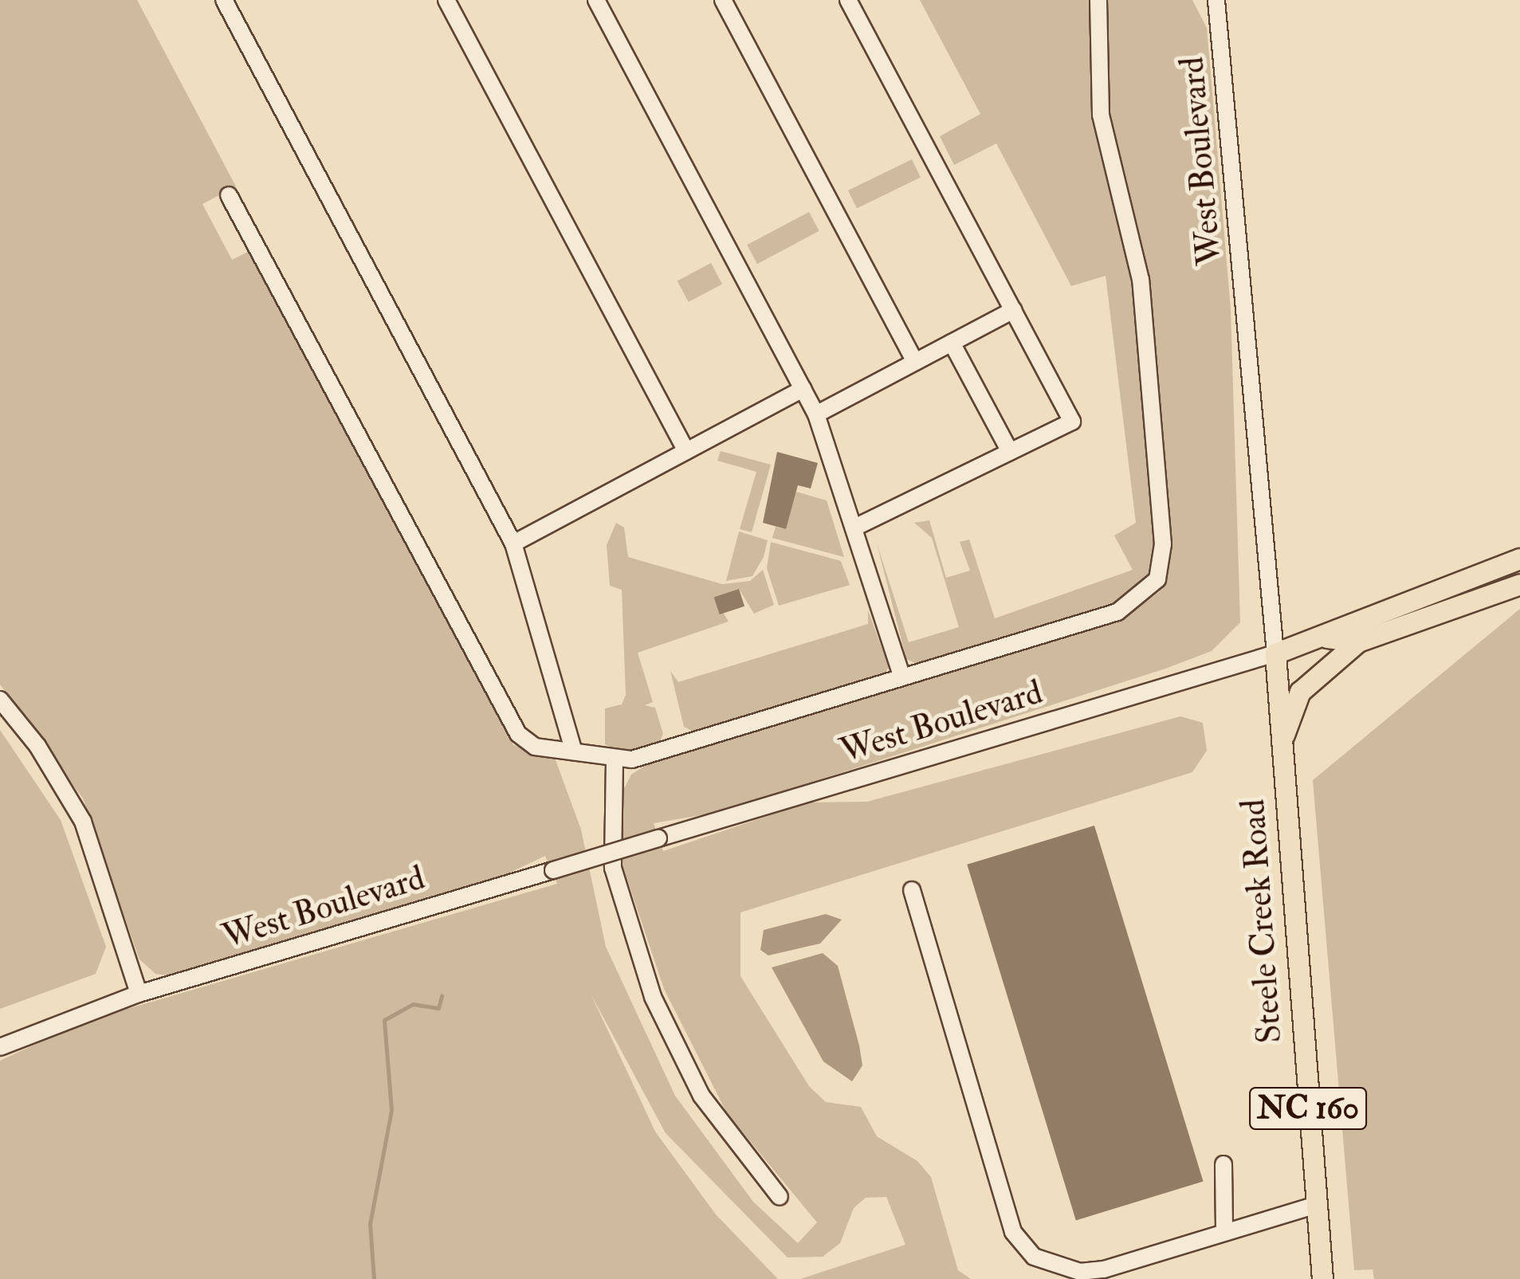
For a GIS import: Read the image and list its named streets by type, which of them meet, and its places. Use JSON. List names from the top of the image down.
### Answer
{
  "streets": {
    "main road": ["Steele Creek Road", "NC 160"],
    "street": ["West Boulevard"]
  },
  "crossings": [
    ["West Boulevard", "Steele Creek Road"]
  ]
}
